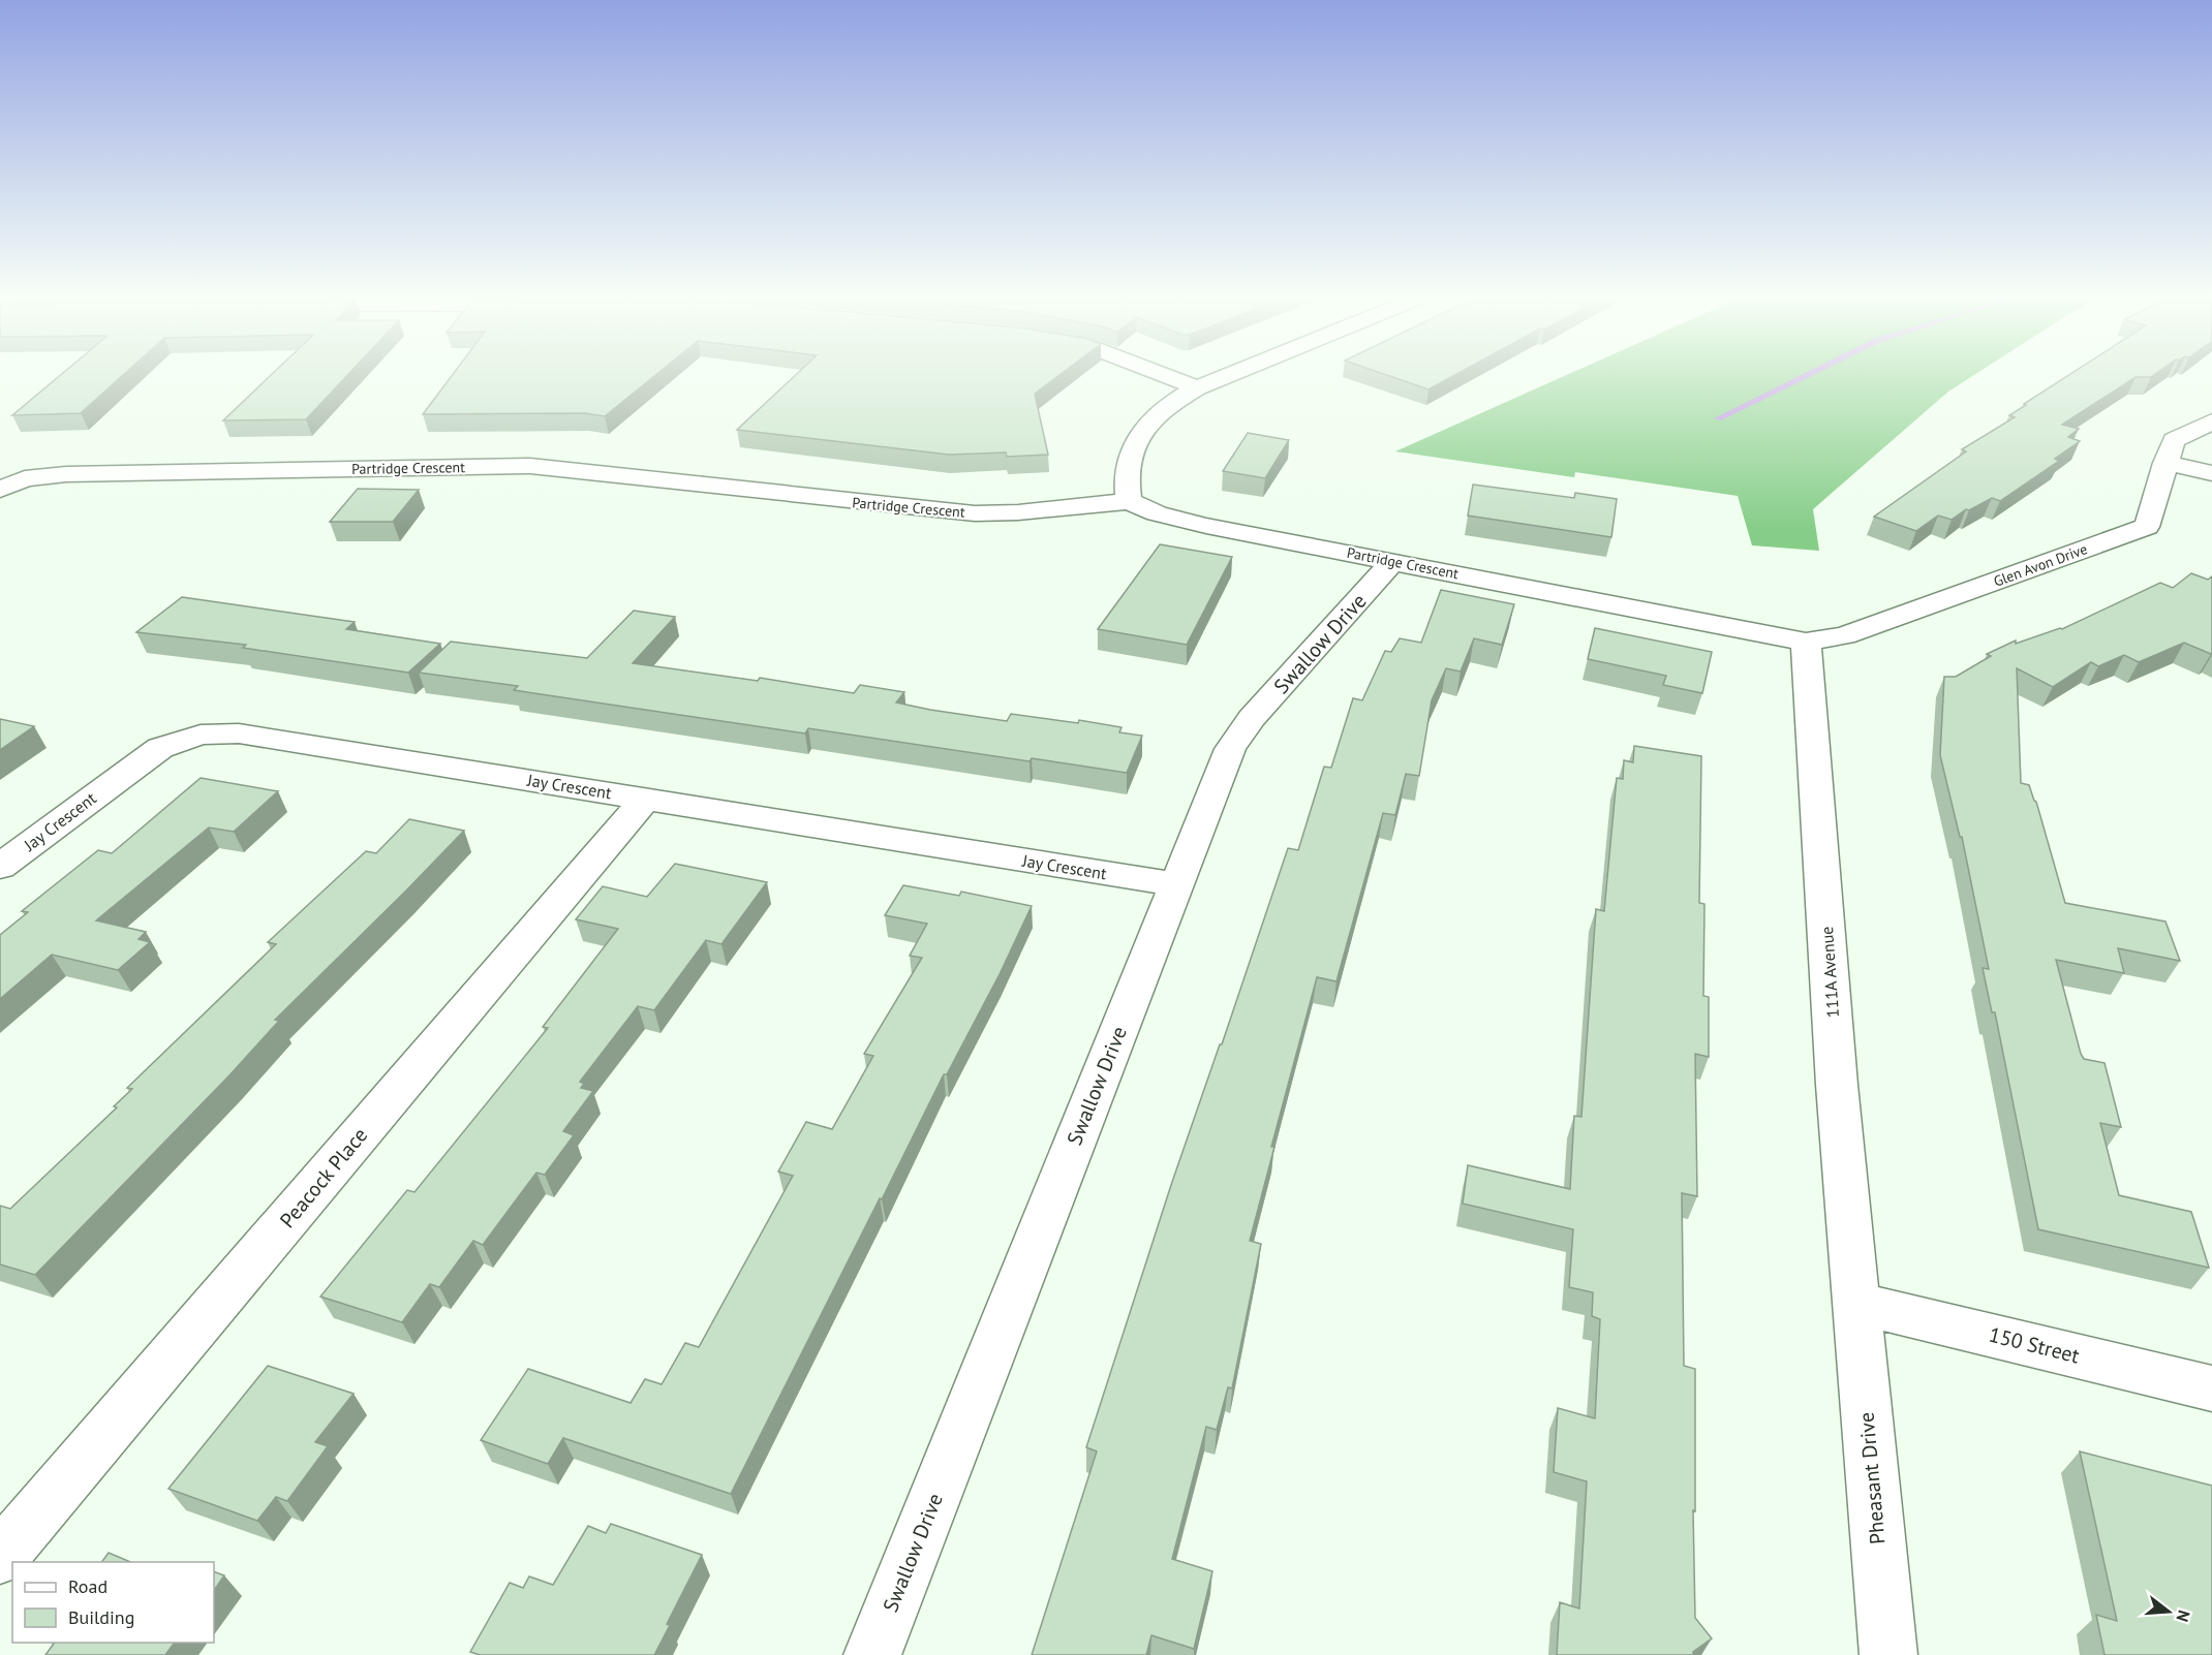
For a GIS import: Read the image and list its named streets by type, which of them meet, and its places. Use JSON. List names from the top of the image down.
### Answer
{
  "streets": {
    "street": [
      "Partridge Crescent",
      "Glen Avon Drive",
      "Swallow Drive",
      "Jay Crescent",
      "111A Avenue",
      "Peacock Place",
      "150 Street",
      "Pheasant Drive"
    ]
  },
  "crossings": [
    ["Partridge Crescent", "Glen Avon Drive"],
    ["Partridge Crescent", "Swallow Drive"],
    ["Partridge Crescent", "111A Avenue"],
    ["Glen Avon Drive", "111A Avenue"],
    ["Swallow Drive", "Jay Crescent"],
    ["Jay Crescent", "Peacock Place"],
    ["111A Avenue", "150 Street"],
    ["111A Avenue", "Pheasant Drive"],
    ["150 Street", "Pheasant Drive"]
  ],
  "legend": ["Road", "Building"],
  "north": "right"
}
